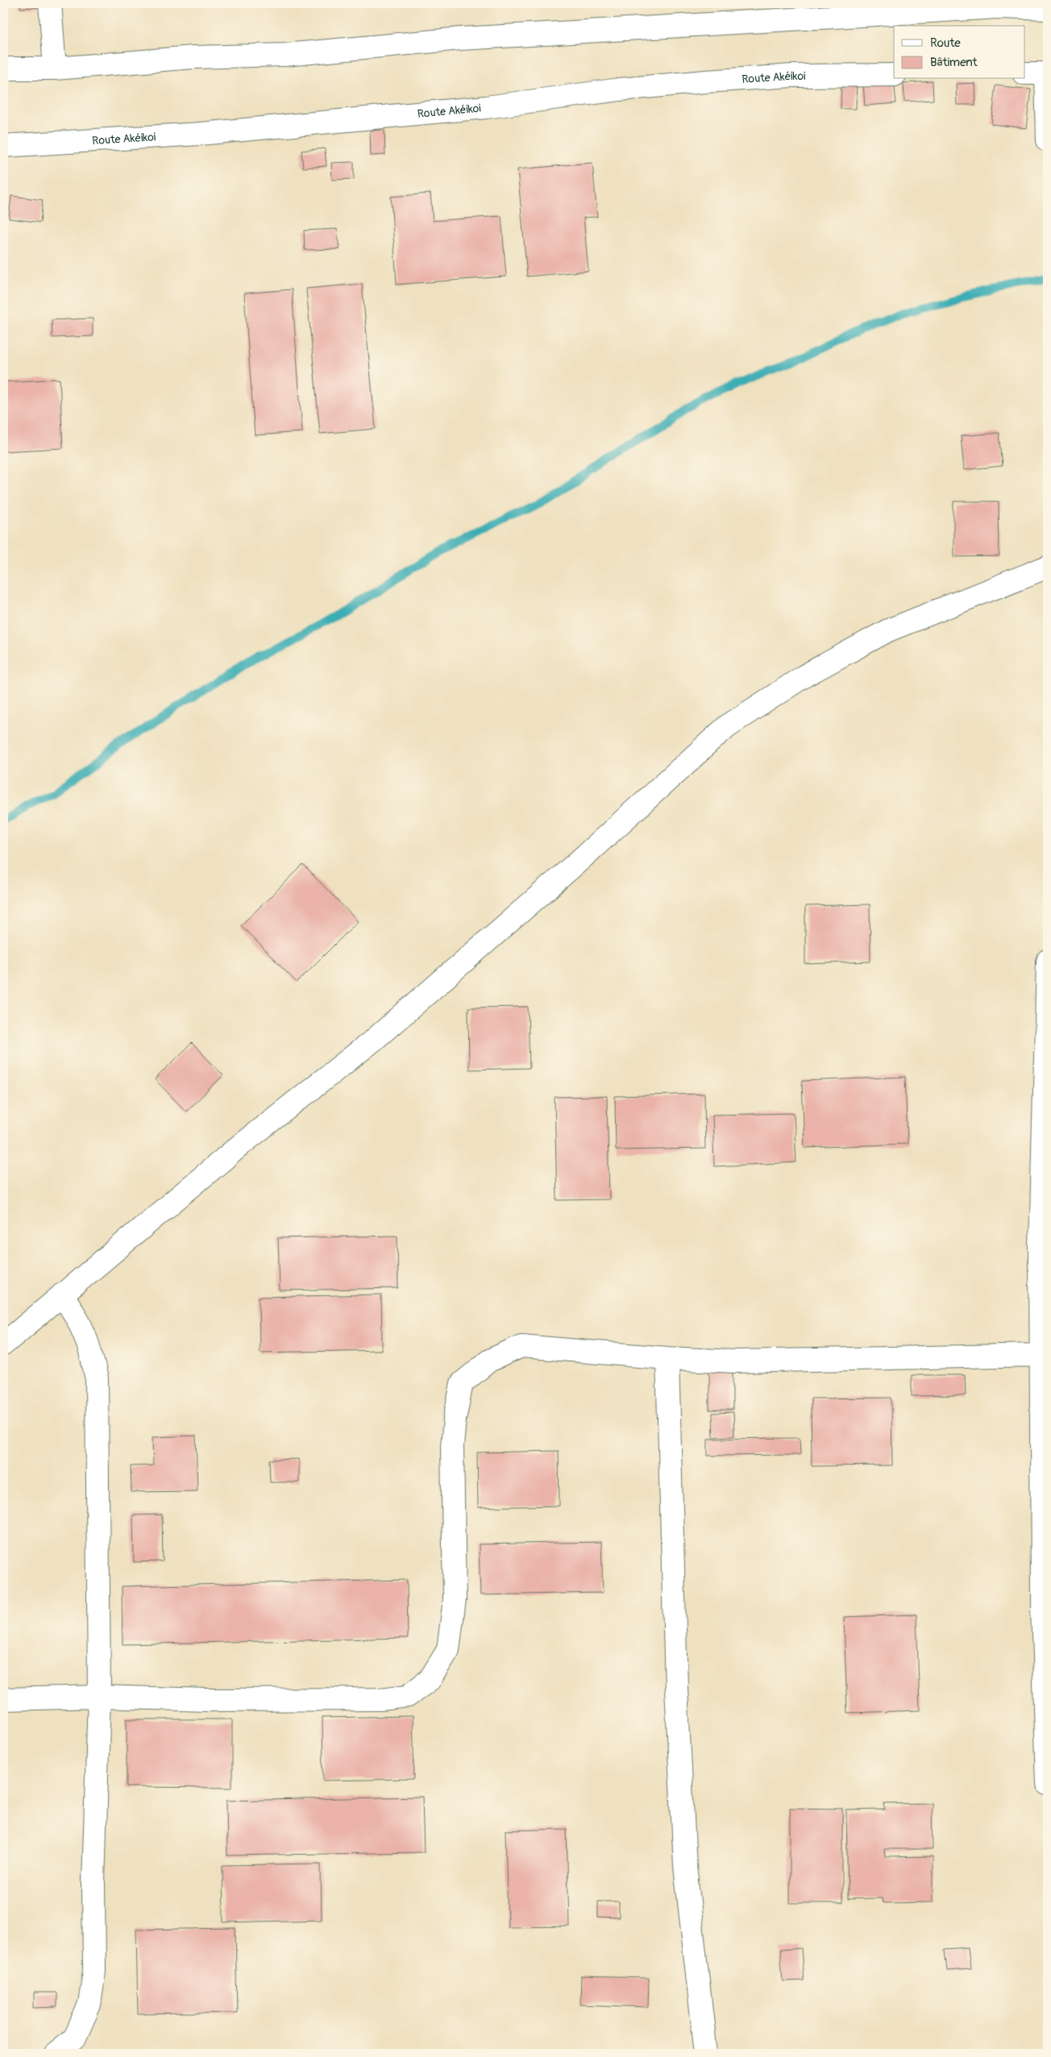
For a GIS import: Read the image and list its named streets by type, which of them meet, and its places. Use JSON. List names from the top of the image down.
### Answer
{
  "streets": {
    "street": ["Route Akéikoi"]
  },
  "legend": ["Route", "Bâtiment"]
}
